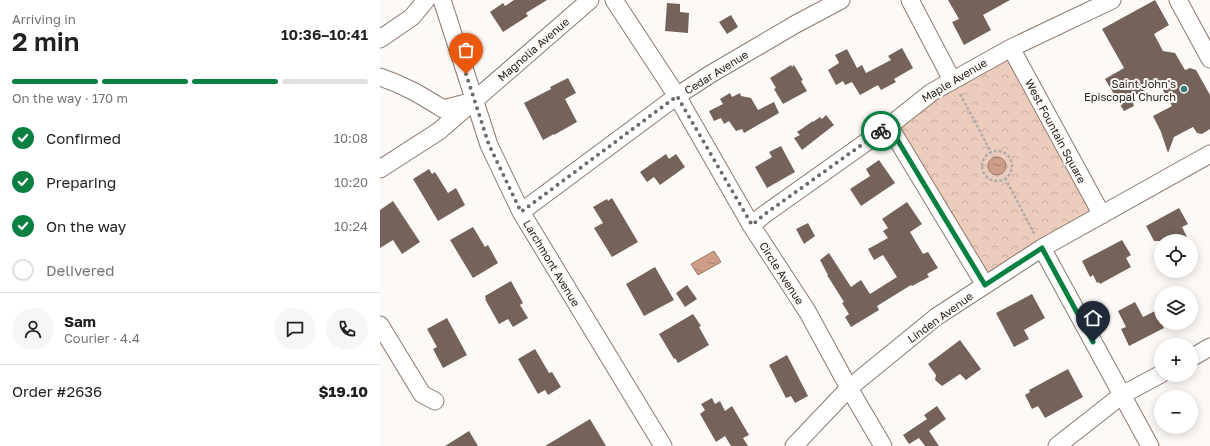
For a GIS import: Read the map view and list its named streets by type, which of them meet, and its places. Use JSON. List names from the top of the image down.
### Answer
{
  "streets": {
    "street": [
      "Magnolia Avenue",
      "Cedar Avenue",
      "Maple Avenue",
      "West Fountain Square",
      "Larchmont Avenue",
      "Circle Avenue",
      "Linden Avenue"
    ]
  },
  "crossings": [
    ["Magnolia Avenue", "Larchmont Avenue"],
    ["Cedar Avenue", "Larchmont Avenue"],
    ["Cedar Avenue", "Circle Avenue"],
    ["Maple Avenue", "West Fountain Square"],
    ["Maple Avenue", "Circle Avenue"],
    ["West Fountain Square", "Linden Avenue"],
    ["Circle Avenue", "Linden Avenue"]
  ],
  "places": ["Saint John's Episcopal Church"],
  "page": {
    "heading": ["2 min", "Arriving in", "10:36–10:41"],
    "panel": [
      "Sam",
      "Courier · 4.4",
      "Order #2636",
      "$19.10"
    ],
    "bar": "On the way · 170 m",
    "list": [
      ["Confirmed", "10:08"],
      ["Preparing", "10:20"],
      ["On the way", "10:24"],
      "Delivered"
    ],
    "map_buttons": ["+", "−"]
  }
}
